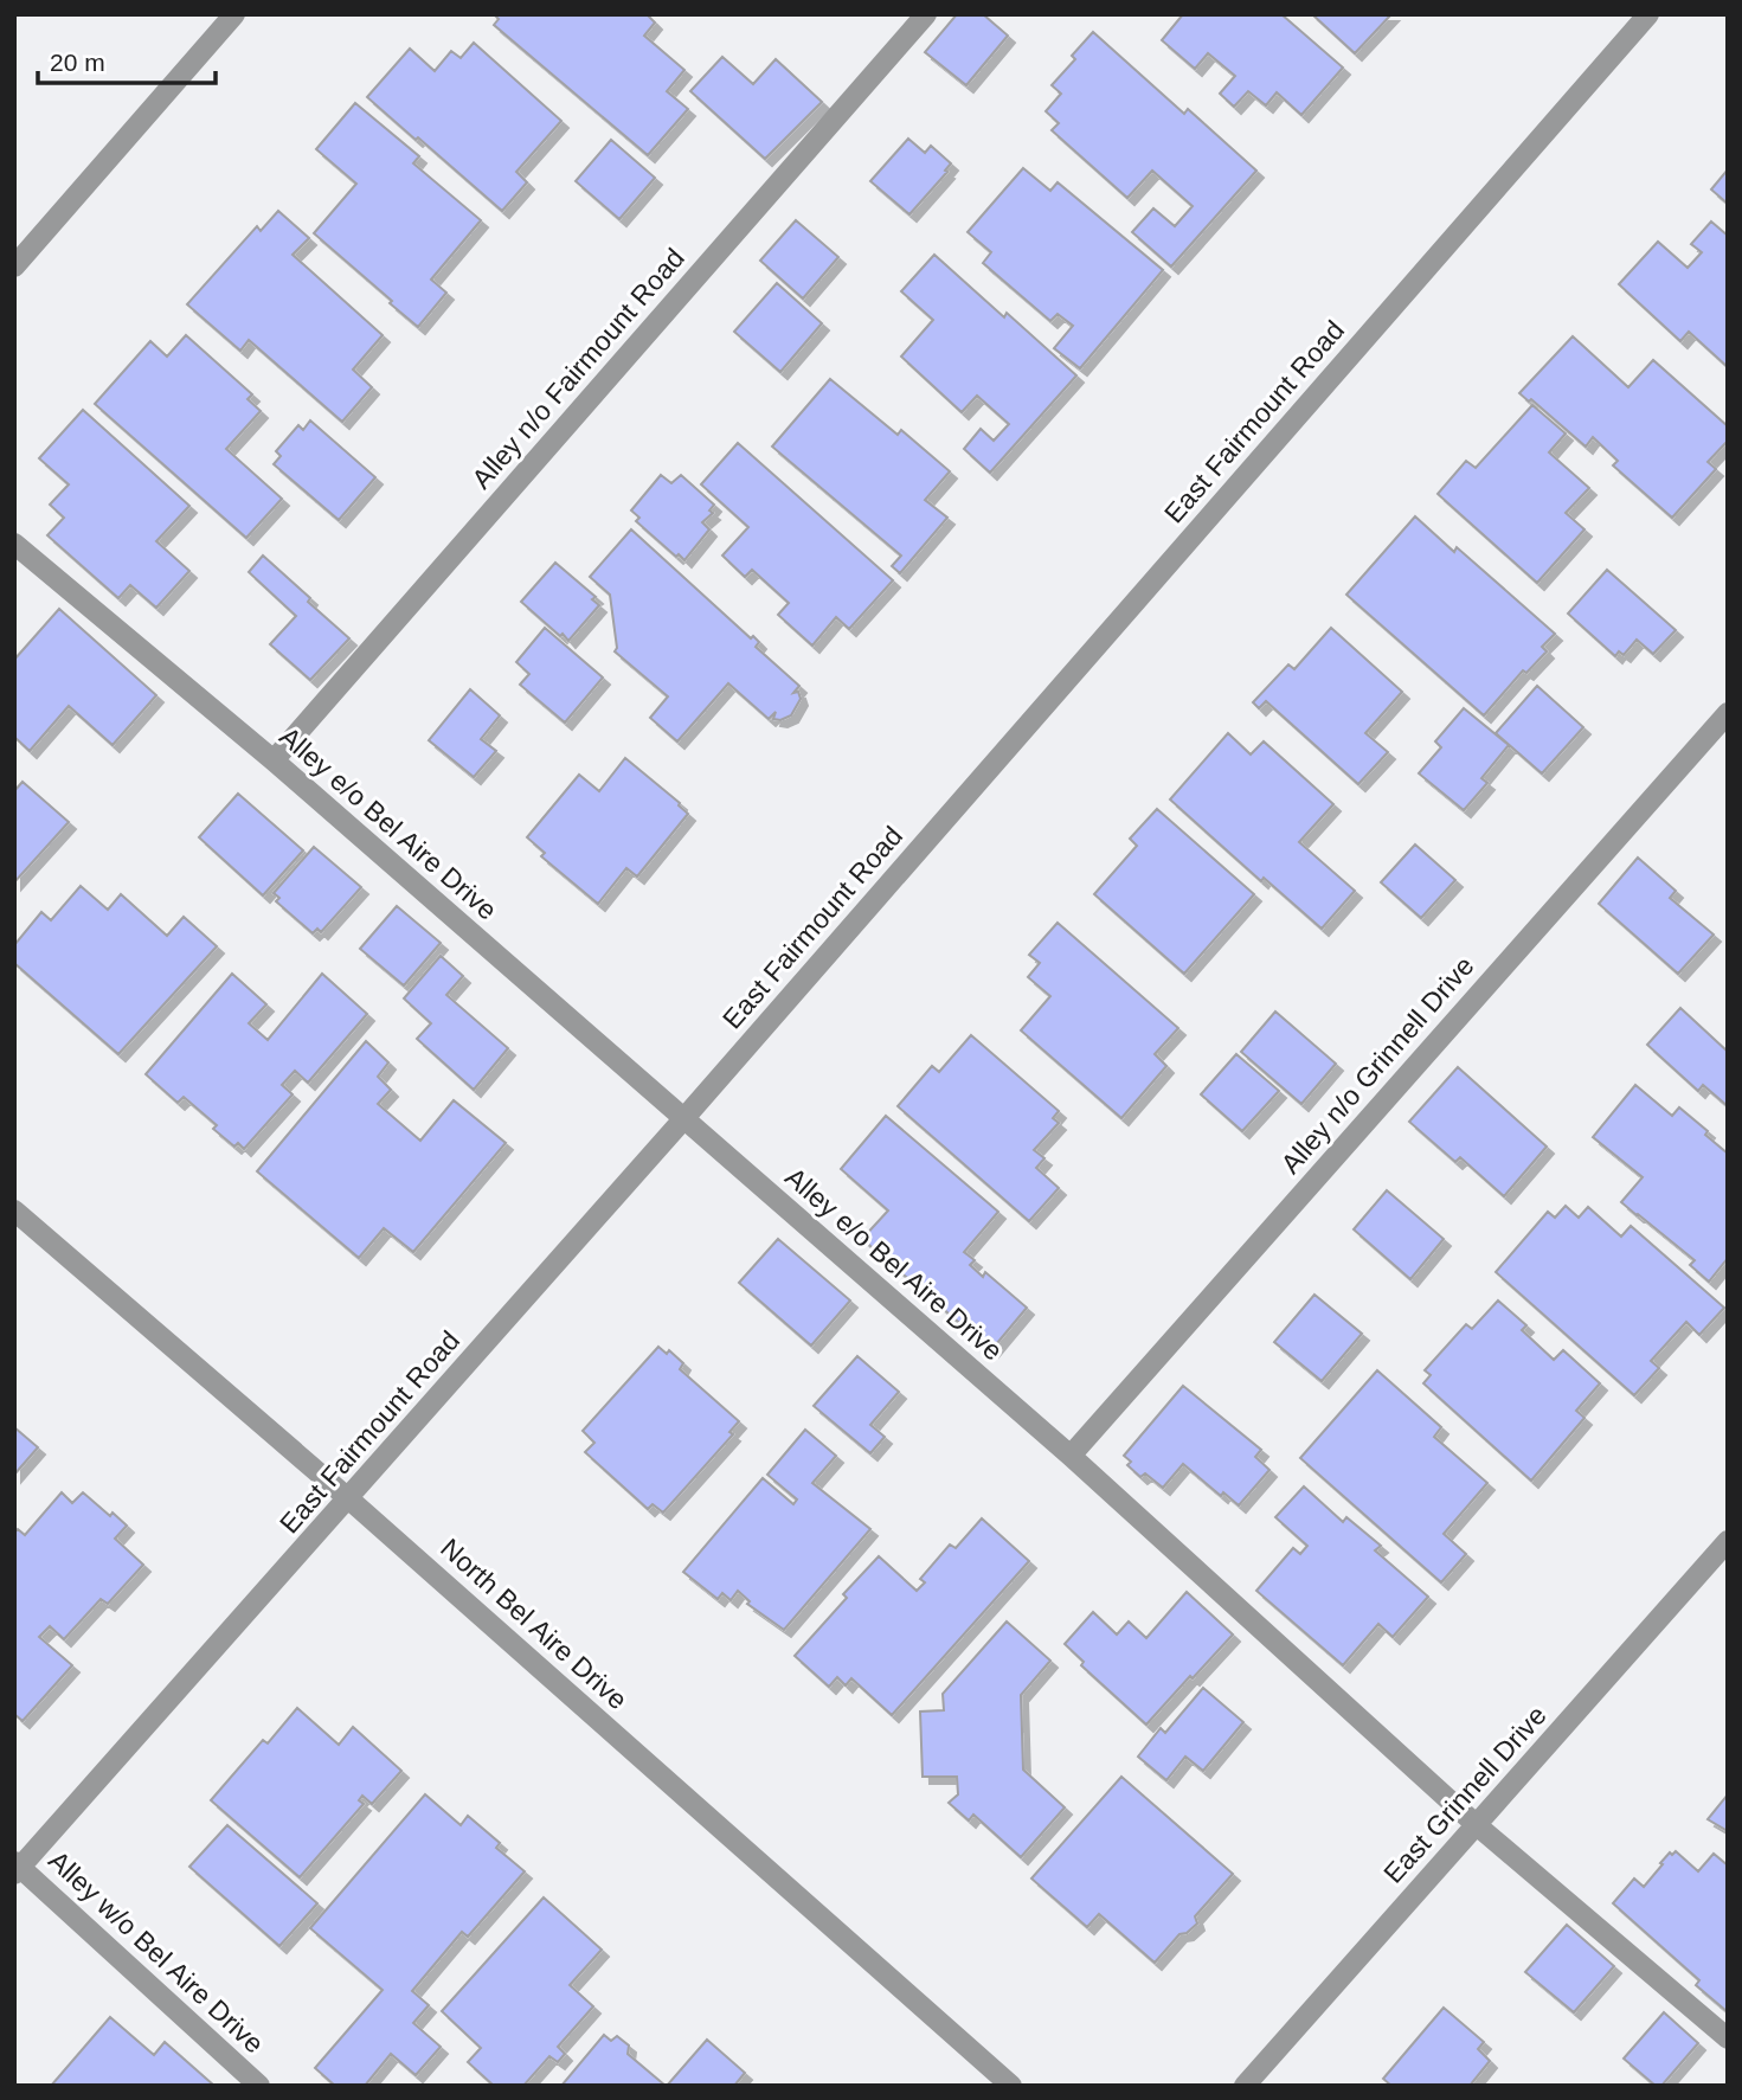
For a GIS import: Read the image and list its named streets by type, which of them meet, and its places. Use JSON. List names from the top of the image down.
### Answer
{
  "streets": {
    "street": [
      "Alley n/o Fairmount Road",
      "East Fairmount Road",
      "Alley e/o Bel Aire Drive",
      "Alley n/o Grinnell Drive",
      "North Bel Aire Drive",
      "East Grinnell Drive",
      "Alley w/o Bel Aire Drive"
    ]
  },
  "crossings": [
    ["Alley n/o Fairmount Road", "Alley e/o Bel Aire Drive"],
    ["East Fairmount Road", "Alley e/o Bel Aire Drive"],
    ["East Fairmount Road", "North Bel Aire Drive"],
    ["East Fairmount Road", "Alley w/o Bel Aire Drive"],
    ["Alley e/o Bel Aire Drive", "Alley n/o Grinnell Drive"],
    ["Alley e/o Bel Aire Drive", "East Grinnell Drive"]
  ],
  "scale_bar": "20 m"
}
